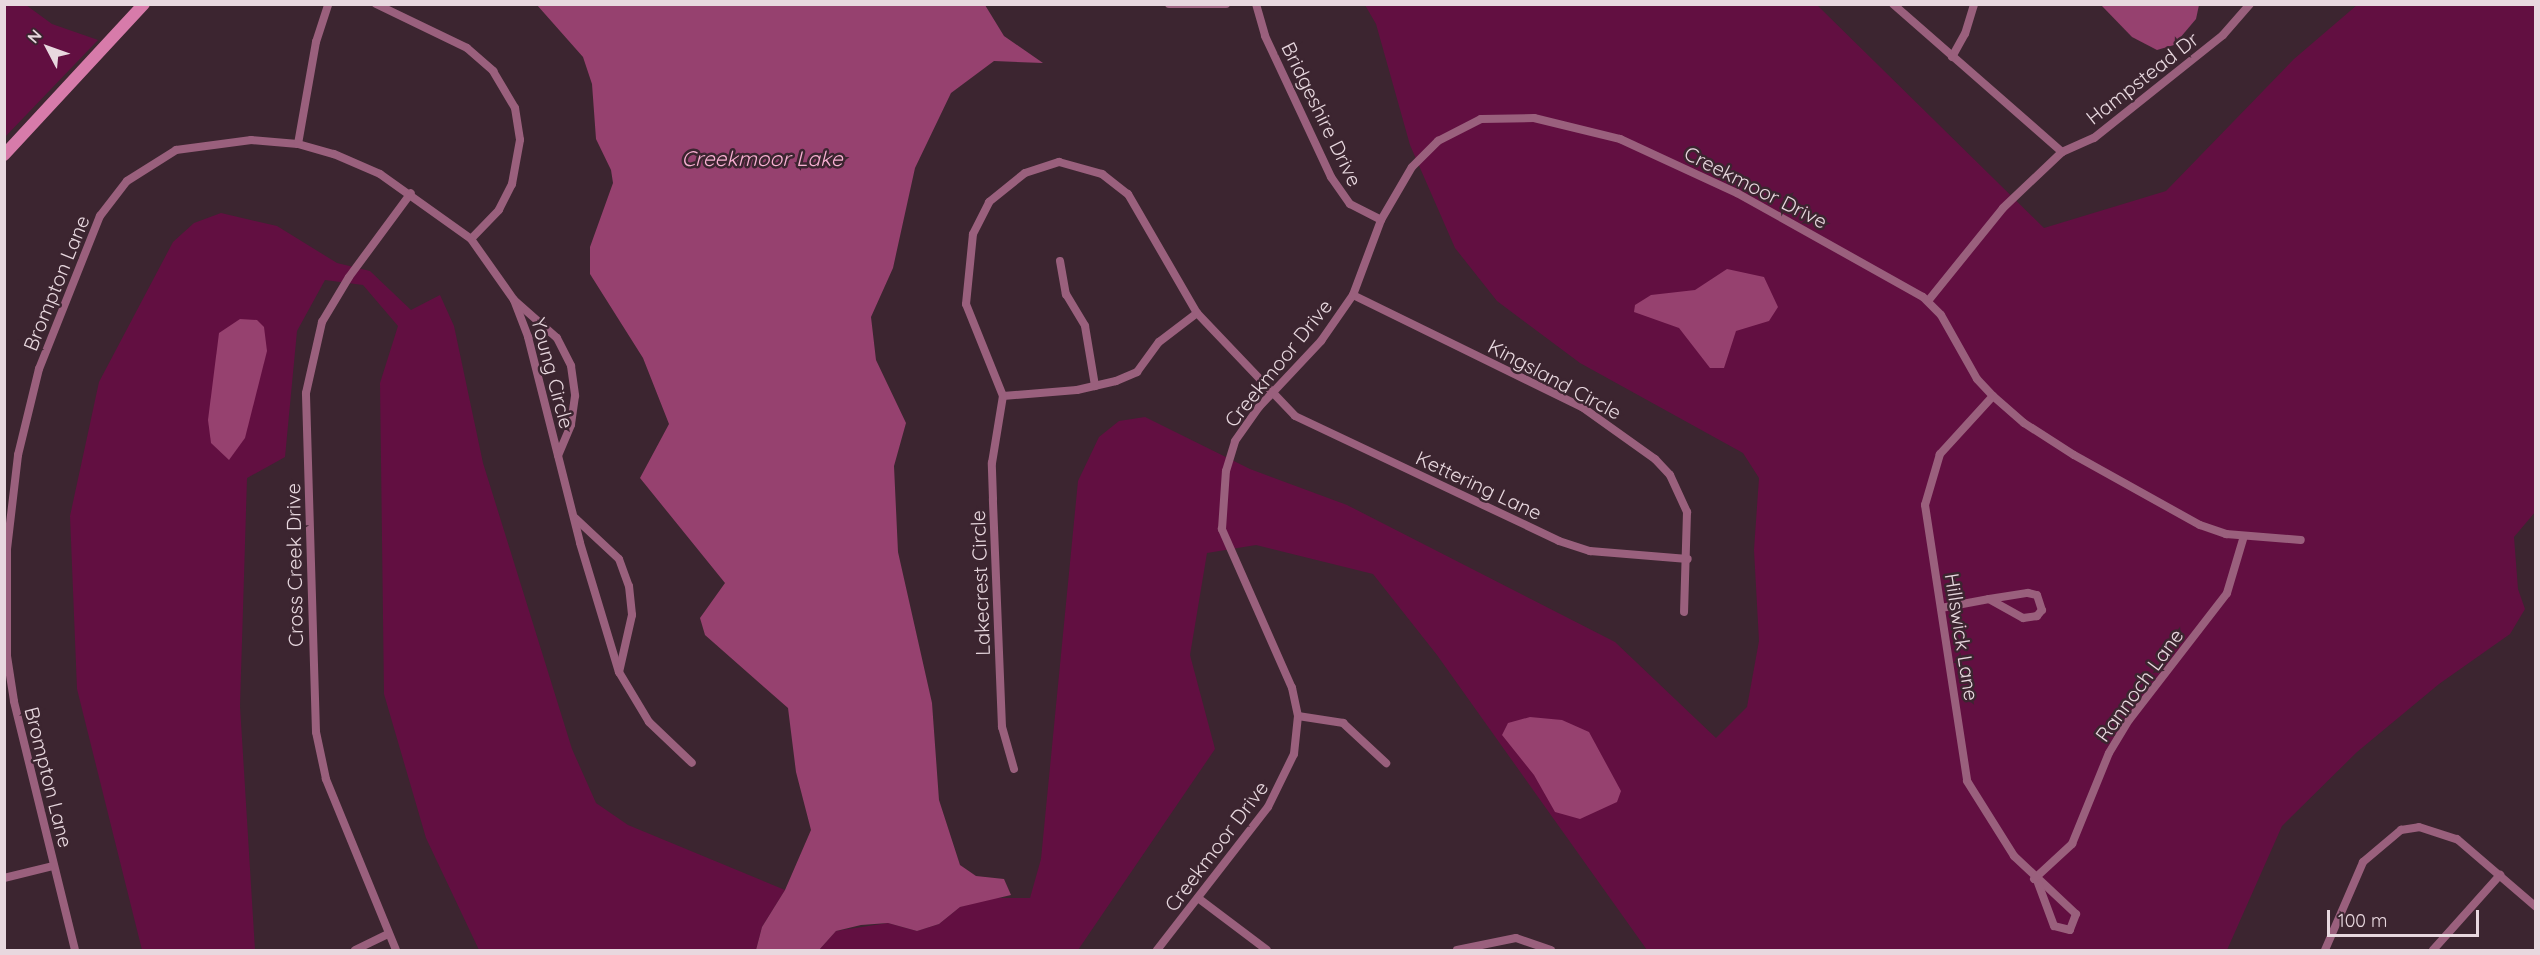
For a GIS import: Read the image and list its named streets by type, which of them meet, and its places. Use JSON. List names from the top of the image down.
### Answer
{
  "streets": {
    "street": [
      "Hampstead Dr",
      "Bridgeshire Drive",
      "Creekmoor Drive",
      "Brompton Lane",
      "Young Circle",
      "Kingsland Circle",
      "Kettering Lane",
      "Cross Creek Drive",
      "Lakecrest Circle",
      "Hillswick Lane",
      "Rannoch Lane"
    ]
  },
  "crossings": [
    ["Hampstead Dr", "Creekmoor Drive"],
    ["Bridgeshire Drive", "Creekmoor Drive"],
    ["Creekmoor Drive", "Kingsland Circle"],
    ["Creekmoor Drive", "Kettering Lane"],
    ["Creekmoor Drive", "Hillswick Lane"],
    ["Creekmoor Drive", "Rannoch Lane"],
    ["Brompton Lane", "Young Circle"],
    ["Brompton Lane", "Cross Creek Drive"],
    ["Young Circle", "Cross Creek Drive"],
    ["Kingsland Circle", "Kettering Lane"],
    ["Hillswick Lane", "Rannoch Lane"]
  ],
  "water": ["Creekmoor Lake"],
  "scale_bar": "100 m",
  "north": "top left"
}
